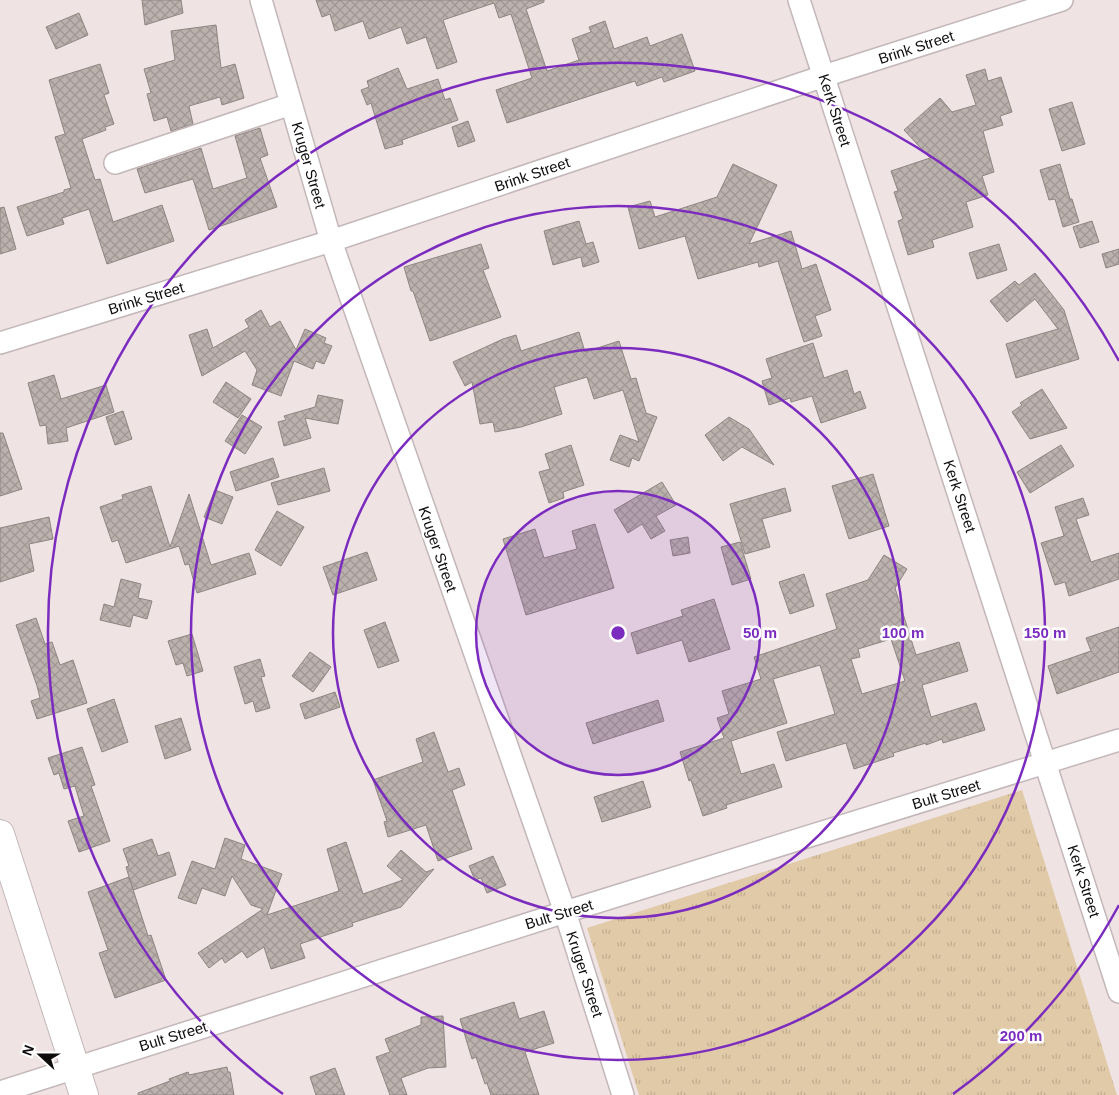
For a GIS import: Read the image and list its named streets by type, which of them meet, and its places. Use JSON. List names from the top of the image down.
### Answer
{
  "streets": {
    "street": [
      "Brink Street",
      "Kerk Street",
      "Kruger Street",
      "Bult Street"
    ]
  },
  "crossings": [
    ["Brink Street", "Kerk Street"],
    ["Brink Street", "Kruger Street"],
    ["Kerk Street", "Bult Street"],
    ["Kruger Street", "Bult Street"]
  ],
  "north": "left",
  "rings": [
    "50 m",
    "100 m",
    "150 m",
    "200 m"
  ]
}
